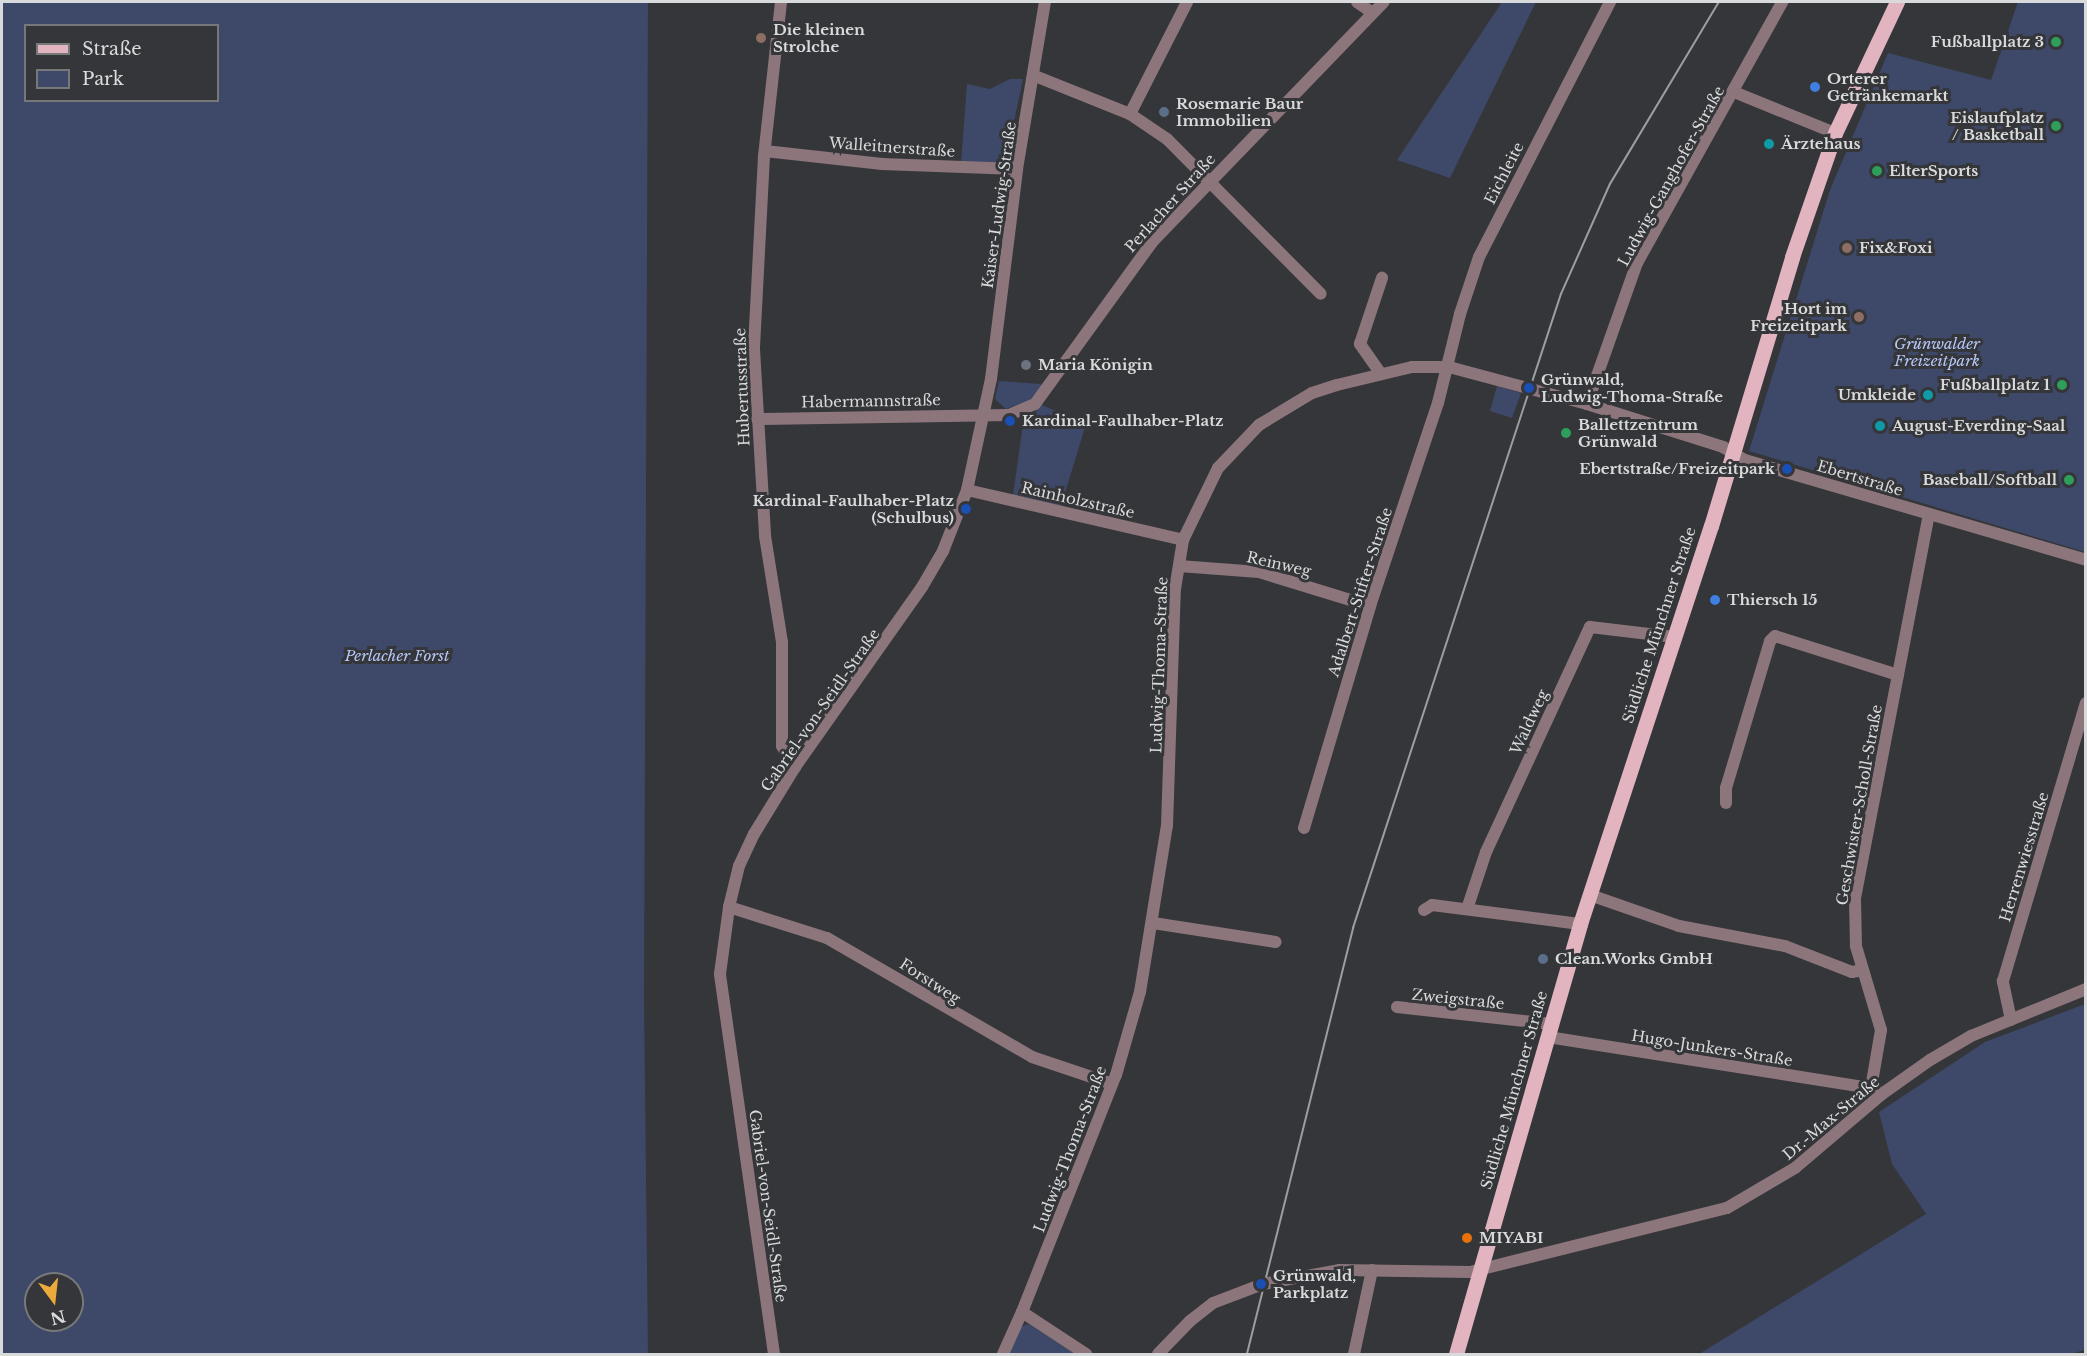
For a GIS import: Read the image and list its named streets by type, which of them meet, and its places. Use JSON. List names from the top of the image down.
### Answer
{
  "streets": {
    "main road": ["Südliche Münchner Straße"],
    "street": [
      "Walleitnerstraße",
      "Eichleite",
      "Ludwig-Ganghofer-Straße",
      "Perlacher Straße",
      "Kaiser-Ludwig-Straße",
      "Hubertusstraße",
      "Habermannstraße",
      "Ebertstraße",
      "Rainholzstraße",
      "Reinweg",
      "Adalbert-Stifter-Straße",
      "Ludwig-Thoma-Straße",
      "Gabriel-von-Seidl-Straße",
      "Waldweg",
      "Geschwister-Scholl-Straße",
      "Herrenwiesstraße",
      "Forstweg",
      "Zweigstraße",
      "Hugo-Junkers-Straße",
      "Dr.-Max-Straße"
    ]
  },
  "crossings": [
    ["Walleitnerstraße", "Kaiser-Ludwig-Straße"],
    ["Walleitnerstraße", "Hubertusstraße"],
    ["Eichleite", "Adalbert-Stifter-Straße"],
    ["Eichleite", "Ludwig-Thoma-Straße"],
    ["Ludwig-Ganghofer-Straße", "Ludwig-Thoma-Straße"],
    ["Perlacher Straße", "Kaiser-Ludwig-Straße"],
    ["Perlacher Straße", "Habermannstraße"],
    ["Perlacher Straße", "Gabriel-von-Seidl-Straße"],
    ["Kaiser-Ludwig-Straße", "Habermannstraße"],
    ["Kaiser-Ludwig-Straße", "Gabriel-von-Seidl-Straße"],
    ["Hubertusstraße", "Habermannstraße"],
    ["Hubertusstraße", "Gabriel-von-Seidl-Straße"],
    ["Habermannstraße", "Gabriel-von-Seidl-Straße"],
    ["Ebertstraße", "Südliche Münchner Straße"],
    ["Ebertstraße", "Ludwig-Thoma-Straße"],
    ["Ebertstraße", "Geschwister-Scholl-Straße"],
    ["Rainholzstraße", "Ludwig-Thoma-Straße"],
    ["Rainholzstraße", "Gabriel-von-Seidl-Straße"],
    ["Reinweg", "Adalbert-Stifter-Straße"],
    ["Reinweg", "Ludwig-Thoma-Straße"],
    ["Adalbert-Stifter-Straße", "Ludwig-Thoma-Straße"],
    ["Südliche Münchner Straße", "Ludwig-Thoma-Straße"],
    ["Südliche Münchner Straße", "Waldweg"],
    ["Südliche Münchner Straße", "Zweigstraße"],
    ["Südliche Münchner Straße", "Hugo-Junkers-Straße"],
    ["Südliche Münchner Straße", "Dr.-Max-Straße"],
    ["Ludwig-Thoma-Straße", "Forstweg"],
    ["Gabriel-von-Seidl-Straße", "Forstweg"],
    ["Geschwister-Scholl-Straße", "Hugo-Junkers-Straße"],
    ["Geschwister-Scholl-Straße", "Dr.-Max-Straße"],
    ["Herrenwiesstraße", "Dr.-Max-Straße"],
    ["Zweigstraße", "Hugo-Junkers-Straße"],
    ["Hugo-Junkers-Straße", "Dr.-Max-Straße"]
  ],
  "parks": ["Grünwalder Freizeitpark", "Perlacher Forst"],
  "places": [
    "Die kleinen Strolche",
    "Fußballplatz 3",
    "Orterer Getränkemarkt",
    "Rosemarie Baur Immobilien",
    "Eislaufplatz / Basketball",
    "Ärztehaus",
    "ElterSports",
    "Fix&Foxi",
    "Hort im Freizeitpark",
    "Maria Königin",
    "Fußballplatz 1",
    "Grünwald, Ludwig-Thoma-Straße",
    "Umkleide",
    "Kardinal-Faulhaber-Platz",
    "August-Everding-Saal",
    "Ballettzentrum Grünwald",
    "Ebertstraße/Freizeitpark",
    "Baseball/Softball",
    "Kardinal-Faulhaber-Platz (Schulbus)",
    "Thiersch 15",
    "Clean.Works GmbH",
    "MIYABI",
    "Grünwald, Parkplatz"
  ],
  "legend": ["Straße", "Park"],
  "north": "bottom"
}
